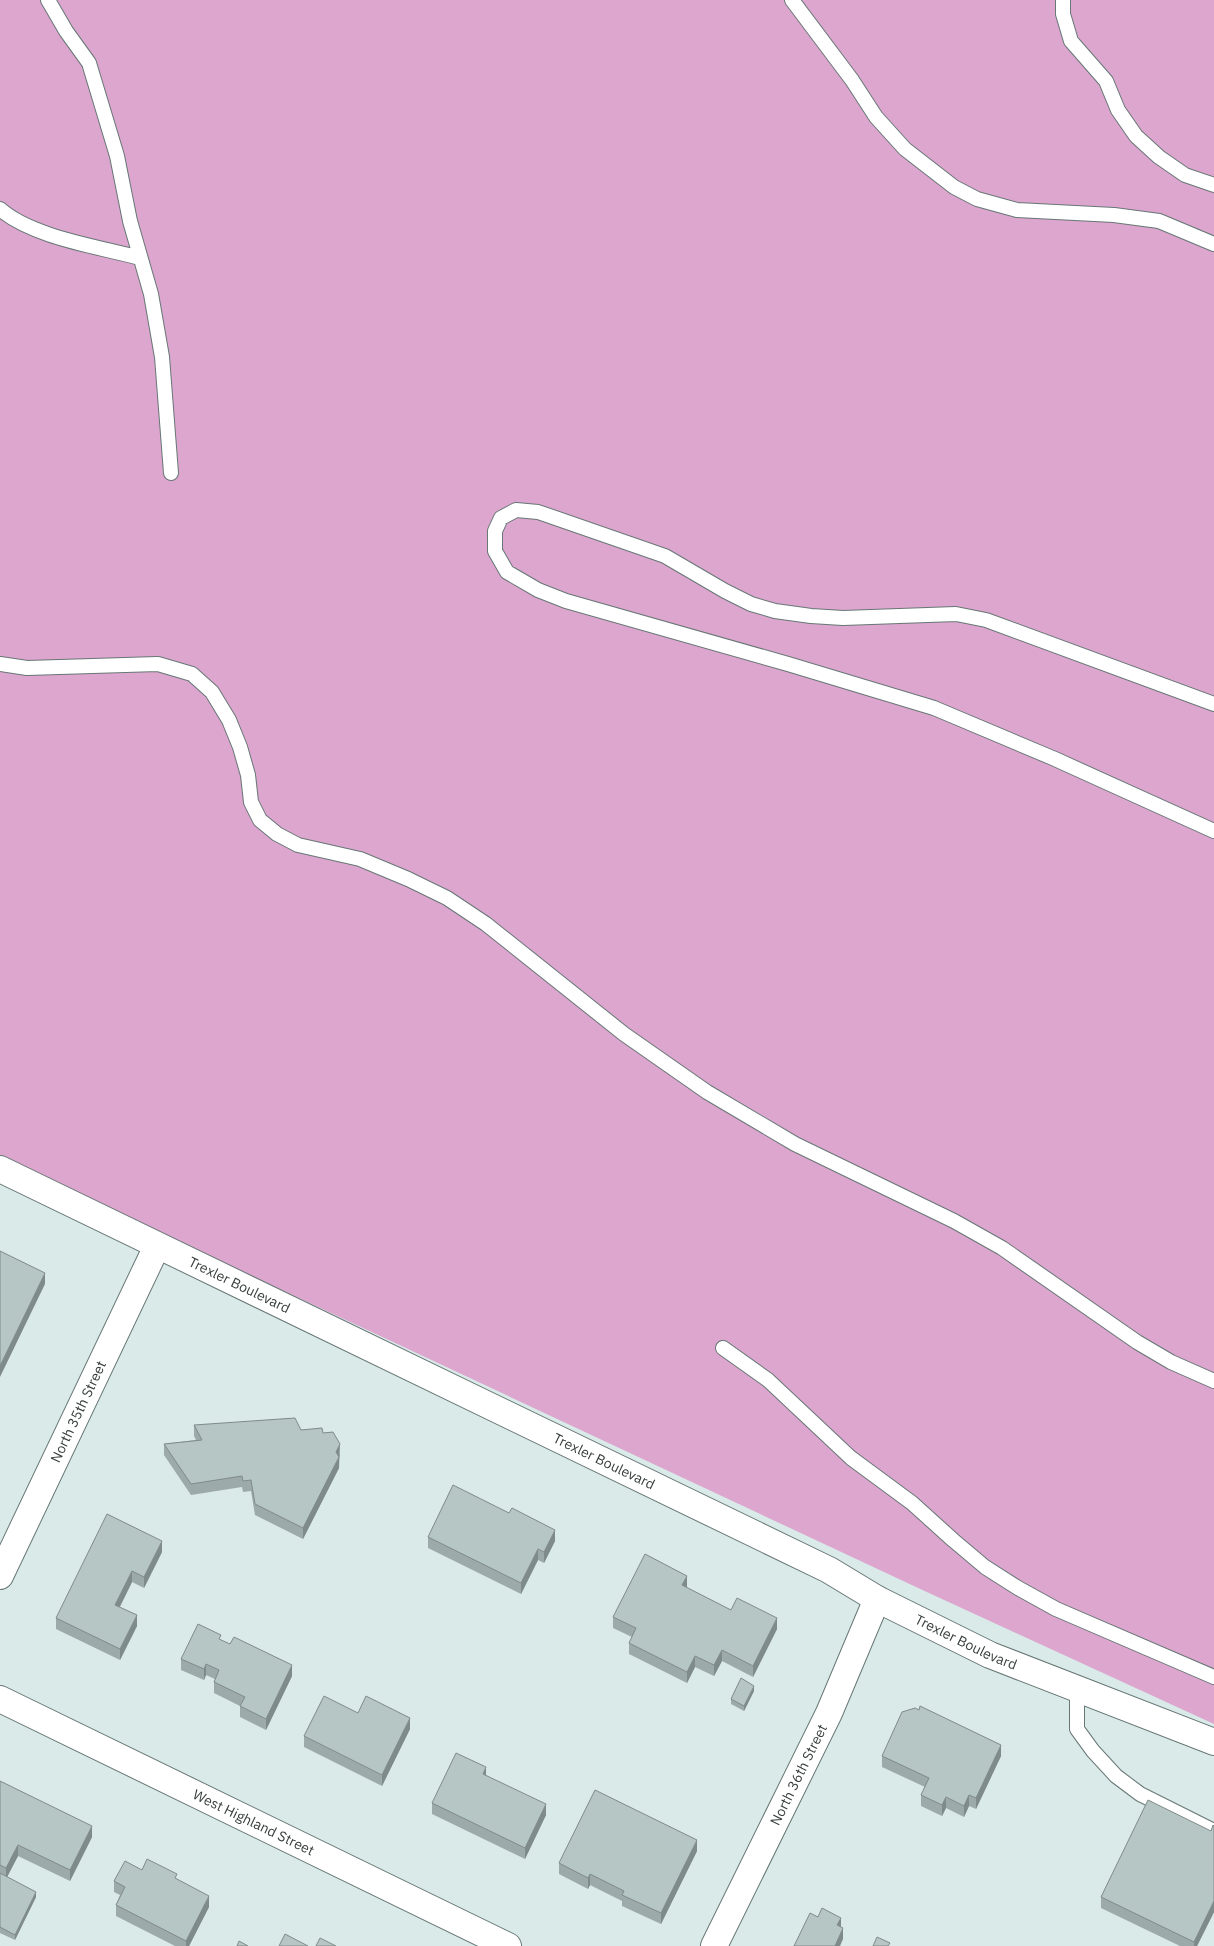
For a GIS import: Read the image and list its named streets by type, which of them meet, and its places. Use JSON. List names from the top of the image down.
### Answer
{
  "streets": {
    "street": [
      "Trexler Boulevard",
      "North 35th Street",
      "North 36th Street",
      "West Highland Street"
    ]
  },
  "crossings": [
    ["Trexler Boulevard", "North 35th Street"],
    ["Trexler Boulevard", "North 36th Street"]
  ]
}
